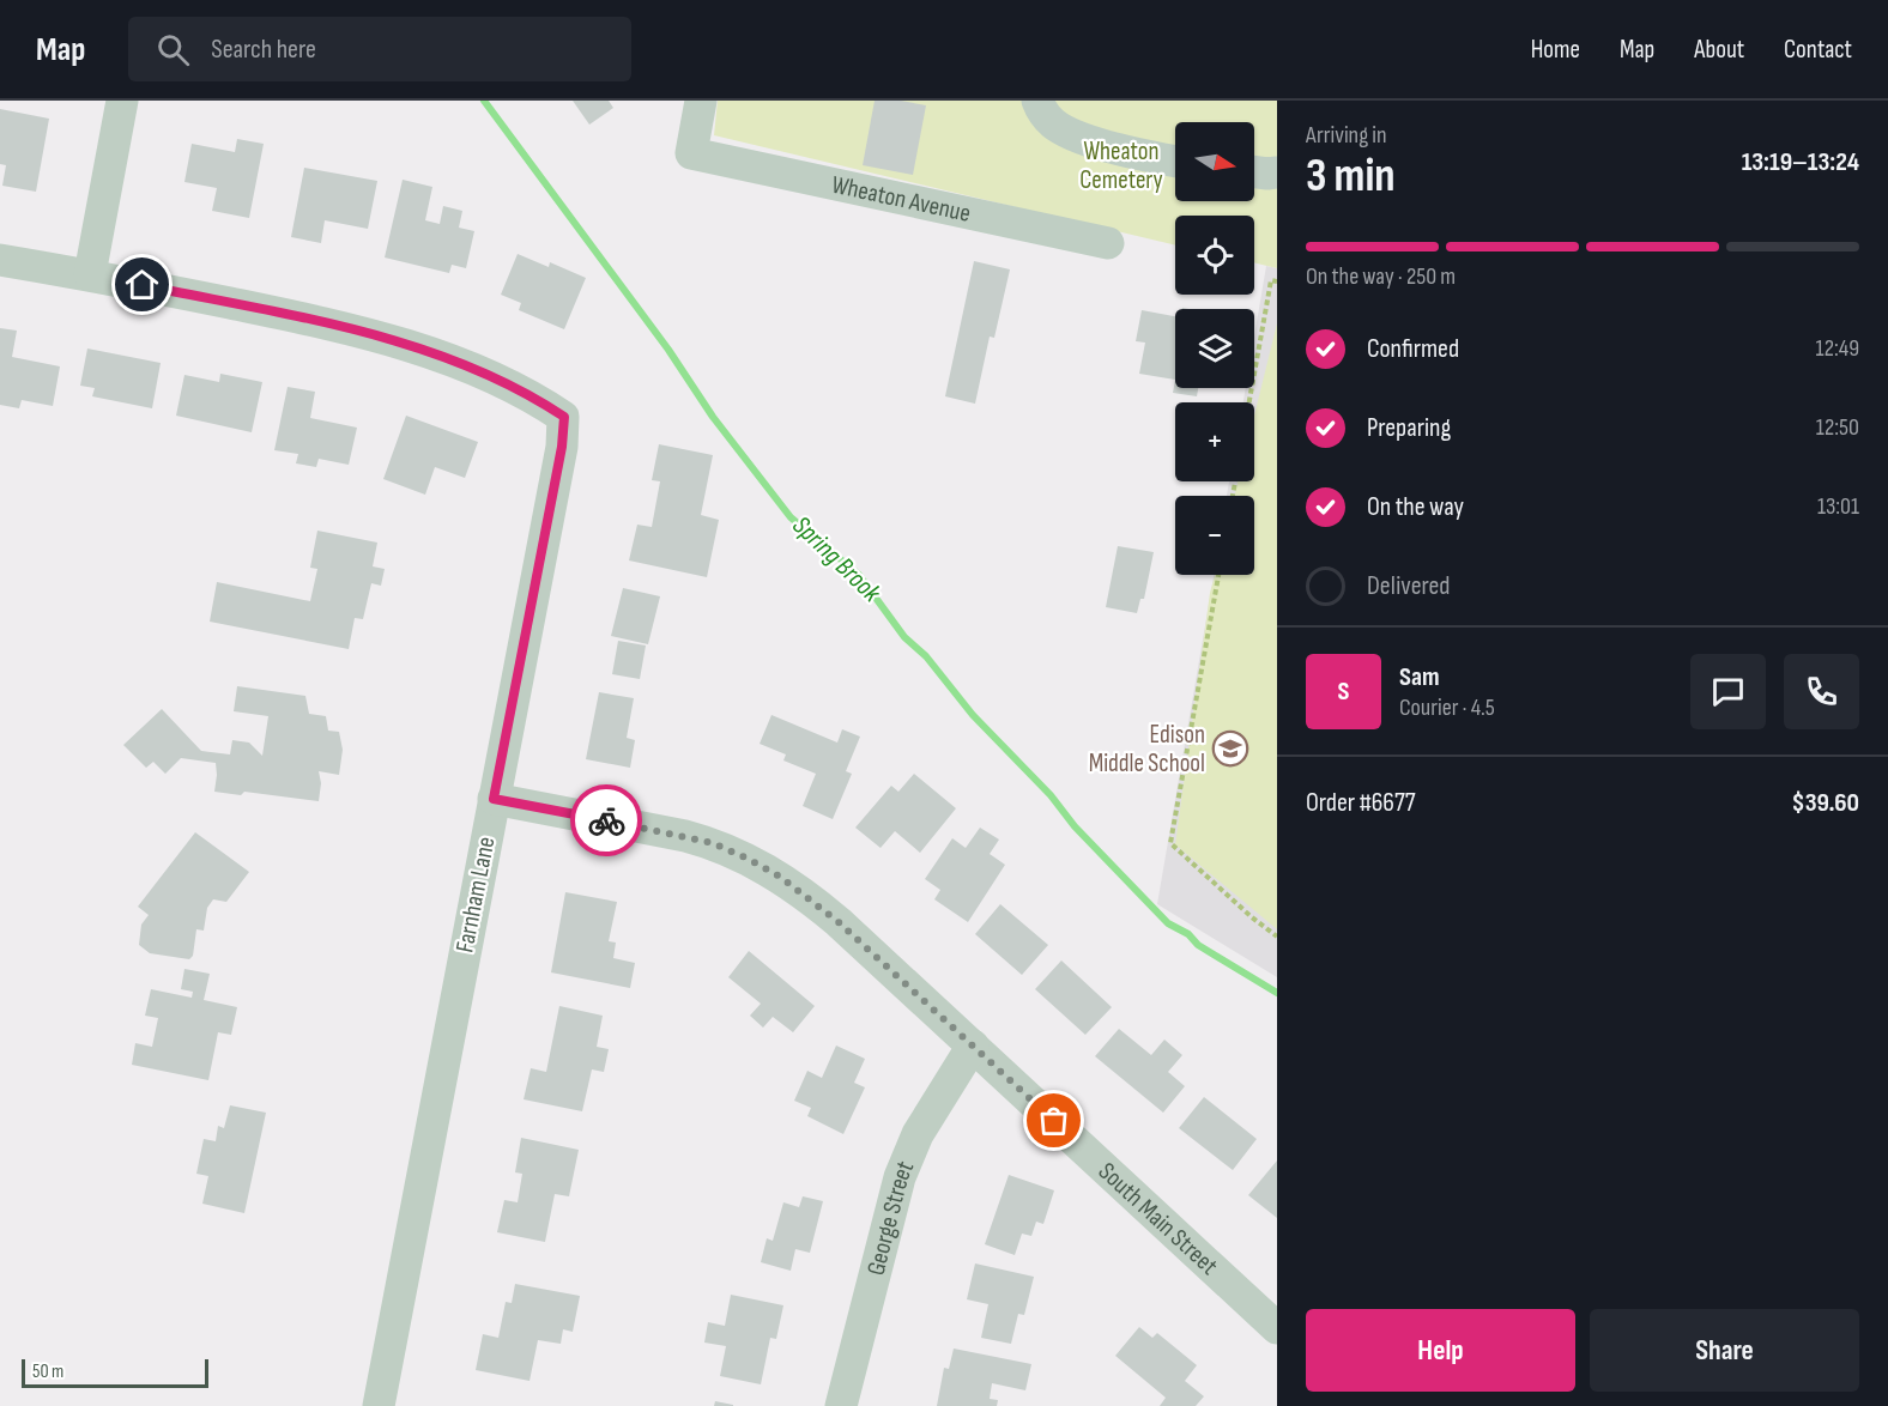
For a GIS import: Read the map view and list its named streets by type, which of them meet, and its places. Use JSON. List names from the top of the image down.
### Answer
{
  "streets": {
    "street": [
      "Wheaton Avenue",
      "Farnham Lane",
      "South Main Street",
      "George Street"
    ]
  },
  "crossings": [
    ["Farnham Lane", "South Main Street"],
    ["South Main Street", "George Street"]
  ],
  "water": ["Spring Brook"],
  "parks": ["Wheaton Cemetery"],
  "places": {
    "school or university": ["Edison Middle School"]
  },
  "scale_bar": "50 m",
  "north": "right",
  "page": {
    "header": "Map",
    "search": "Search here",
    "nav": [
      "Home",
      "Map",
      "About",
      "Contact"
    ],
    "heading": ["3 min", "Arriving in", "13:19–13:24"],
    "panel": [
      "Sam",
      "Courier · 4.5",
      "Order #6677",
      "$39.60"
    ],
    "map_buttons": ["+", "−"],
    "bar": "On the way · 250 m",
    "list": [
      ["Confirmed", "12:49"],
      ["Preparing", "12:50"],
      ["On the way", "13:01"],
      "Delivered"
    ],
    "round": "S",
    "buttons": ["Help", "Share"],
    "scale": "50 m"
  }
}
